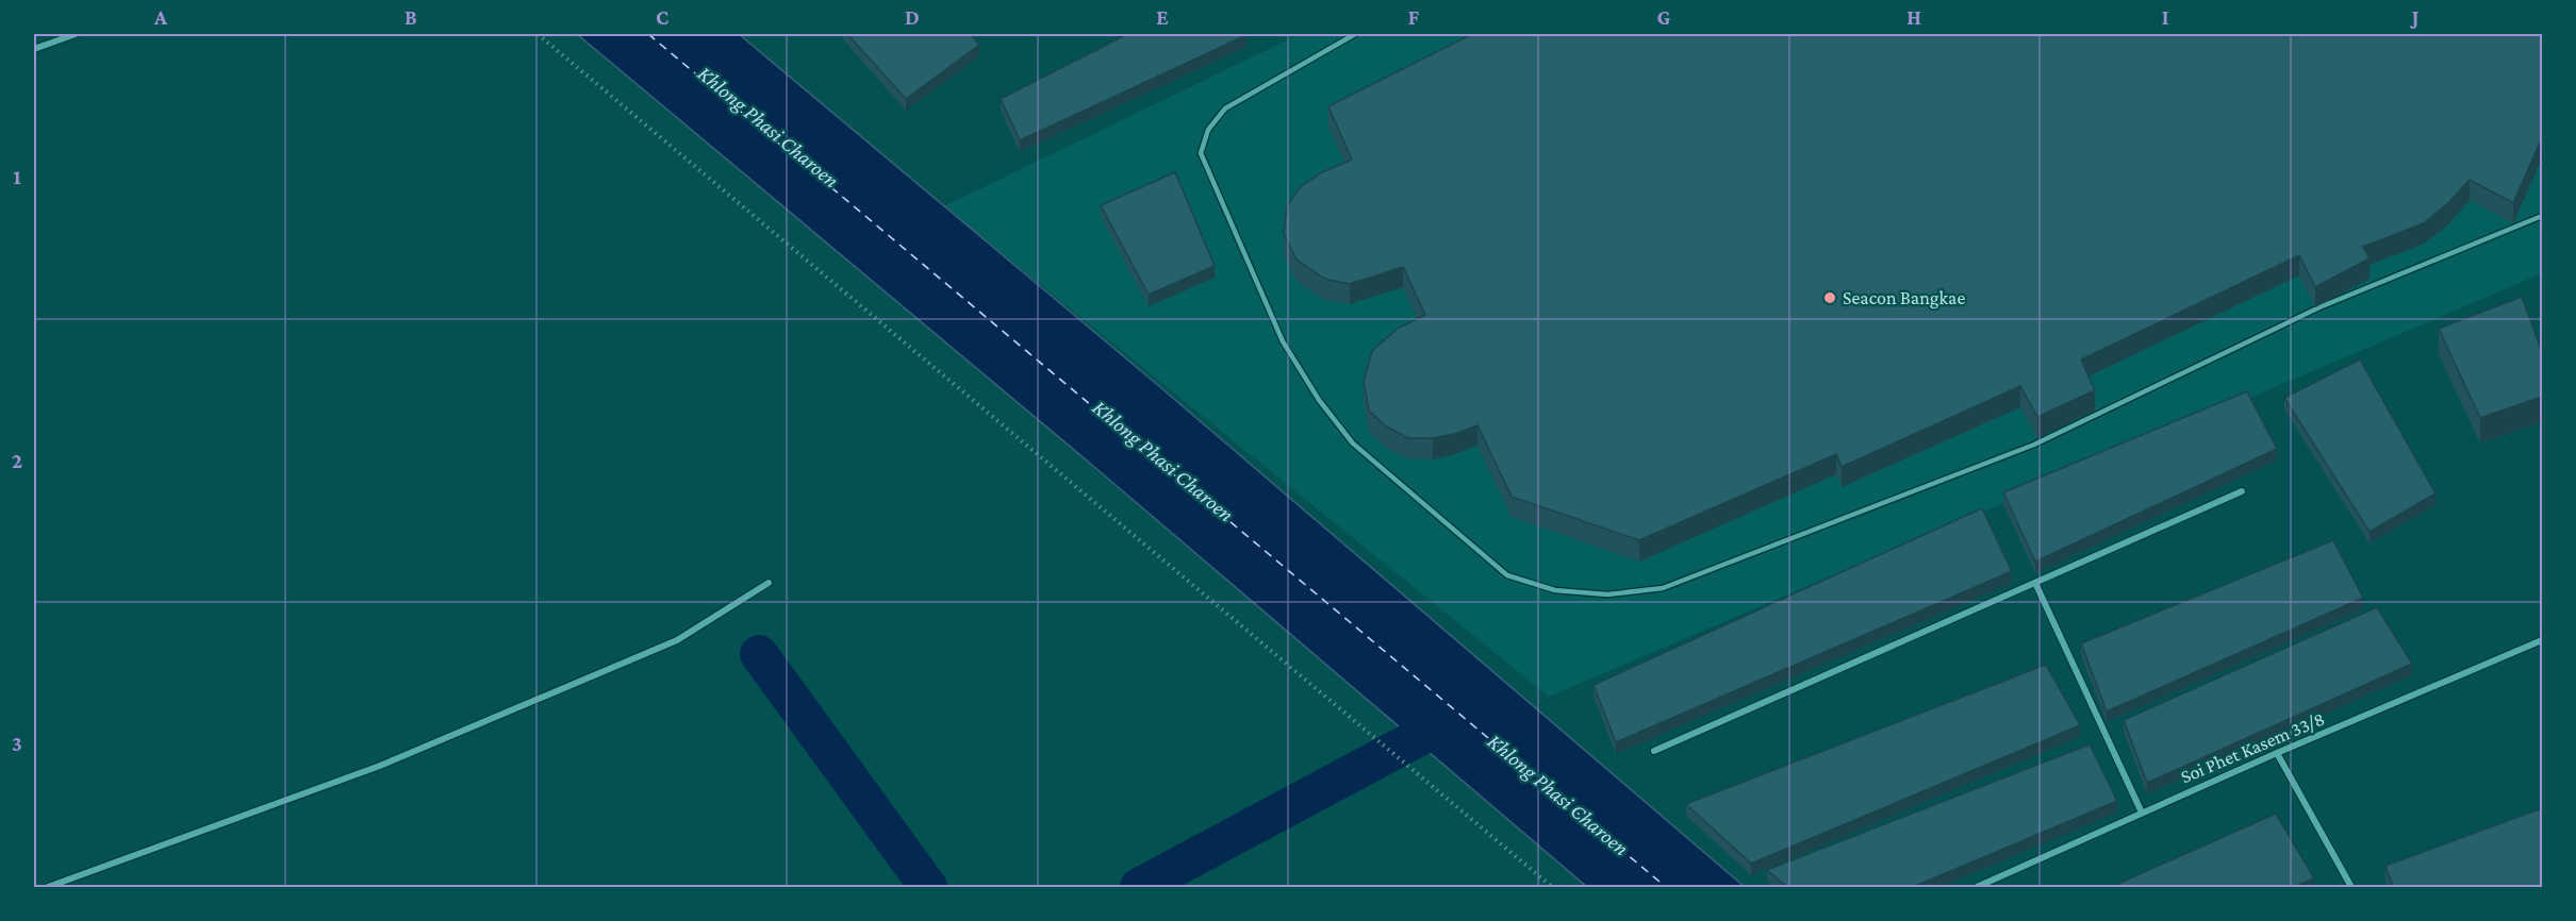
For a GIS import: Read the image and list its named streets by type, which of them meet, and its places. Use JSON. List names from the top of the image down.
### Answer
{
  "streets": {
    "street": ["Soi Phet Kasem 33/8"]
  },
  "water": ["Khlong Phasi Charoen"],
  "places": ["Seacon Bangkae"],
  "grid": {
    "columns": [
      "A",
      "B",
      "C",
      "D",
      "E",
      "F",
      "G",
      "H",
      "I",
      "J"
    ],
    "rows": ["1", "2", "3"]
  }
}
